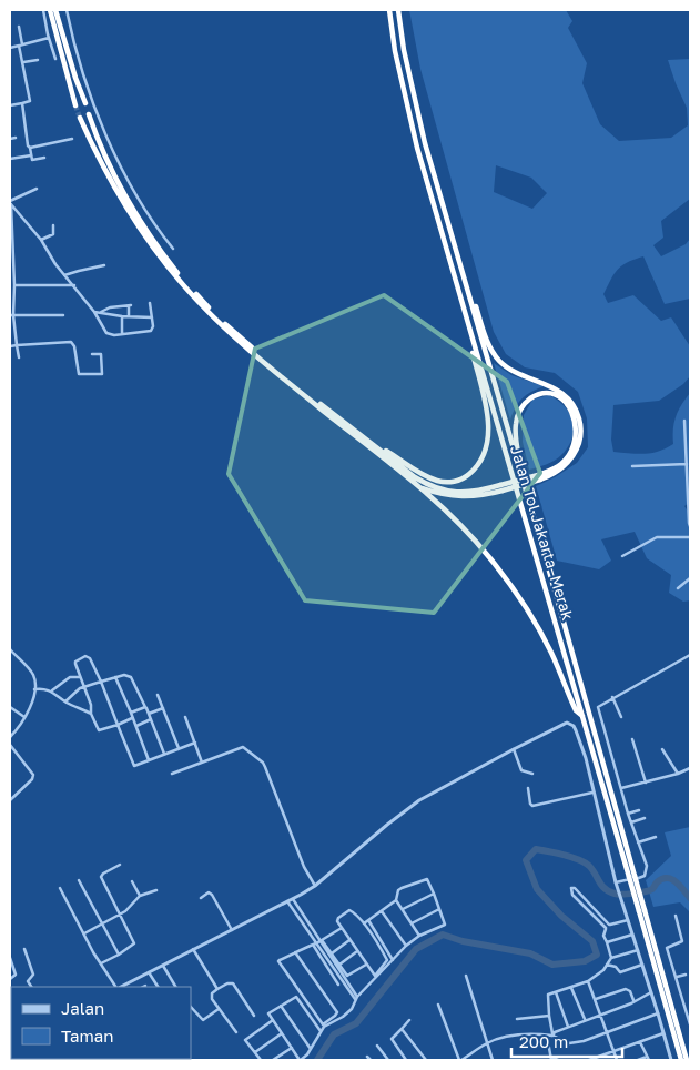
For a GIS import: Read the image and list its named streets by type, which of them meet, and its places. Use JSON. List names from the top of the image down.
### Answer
{
  "streets": {
    "highway": ["Jalan Tol Jakarta–Merak"]
  },
  "legend": ["Jalan", "Taman"],
  "scale_bar": "200 m"
}
